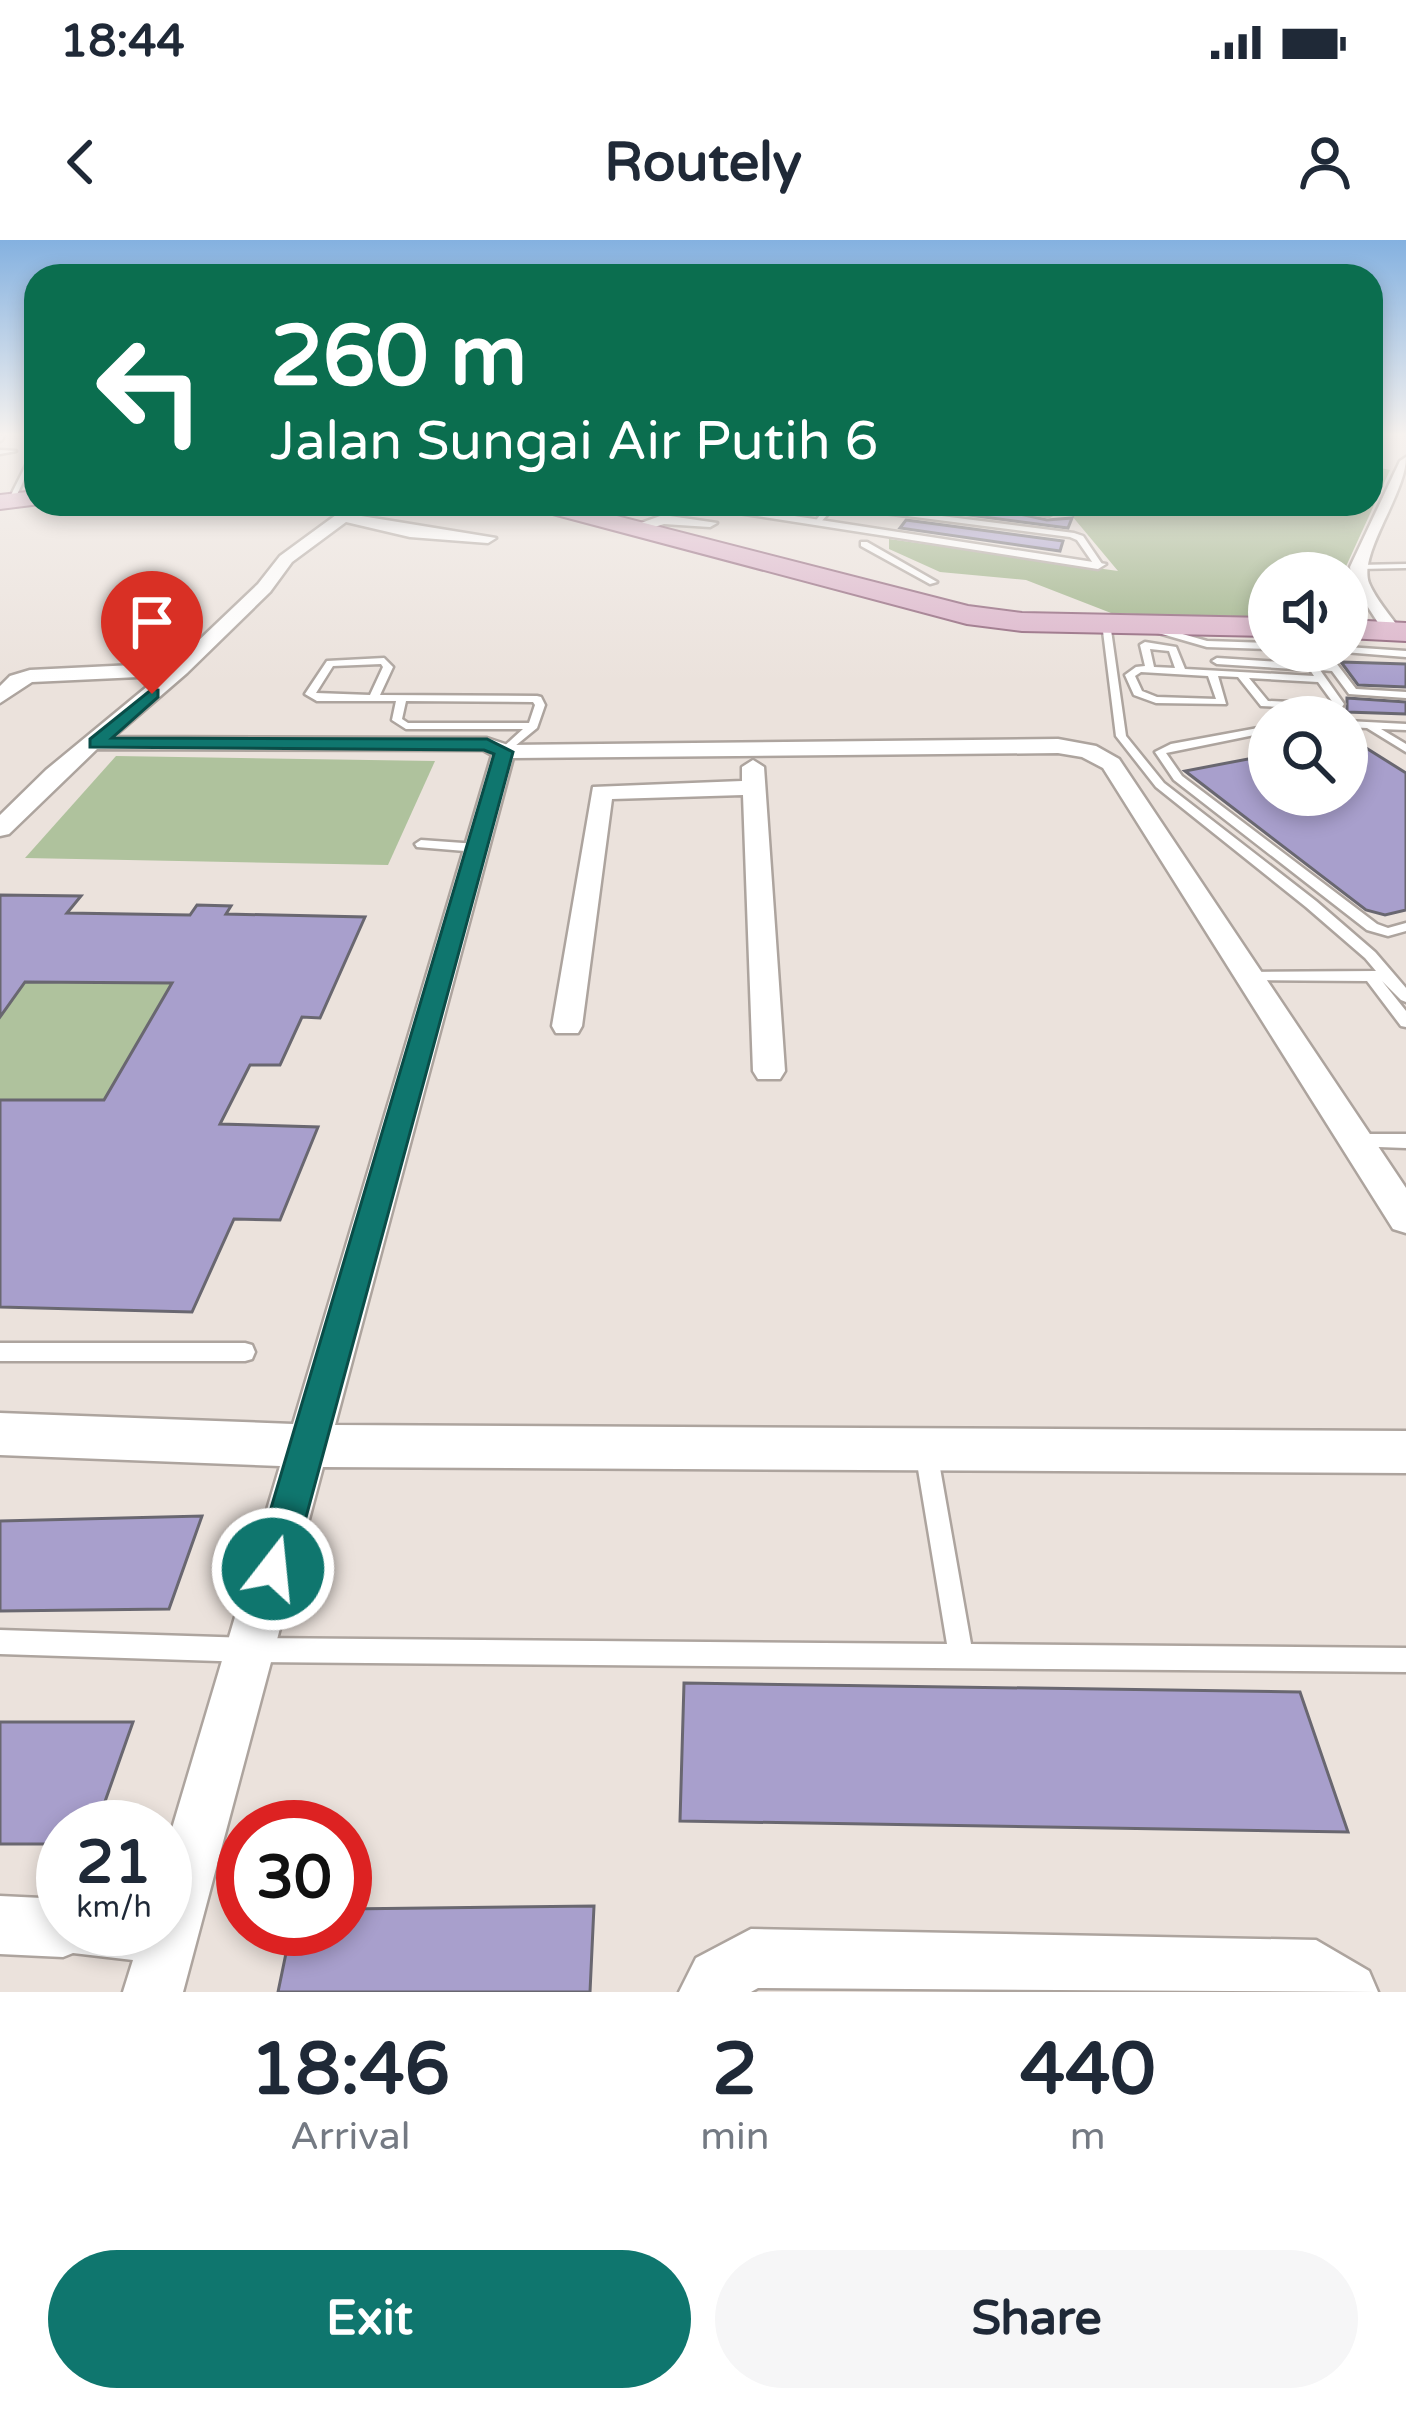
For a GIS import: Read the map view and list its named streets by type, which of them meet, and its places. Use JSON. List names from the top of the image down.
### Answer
{
  "page": {
    "status": "18:44",
    "header": "Routely",
    "turn": ["260 m", "Jalan Sungai Air Putih 6"],
    "speed": "21 km/h",
    "limit": "30",
    "eta": [
      "18:46",
      "Arrival",
      "2",
      "min",
      "440",
      "m"
    ],
    "buttons": ["Exit", "Share"]
  }
}
